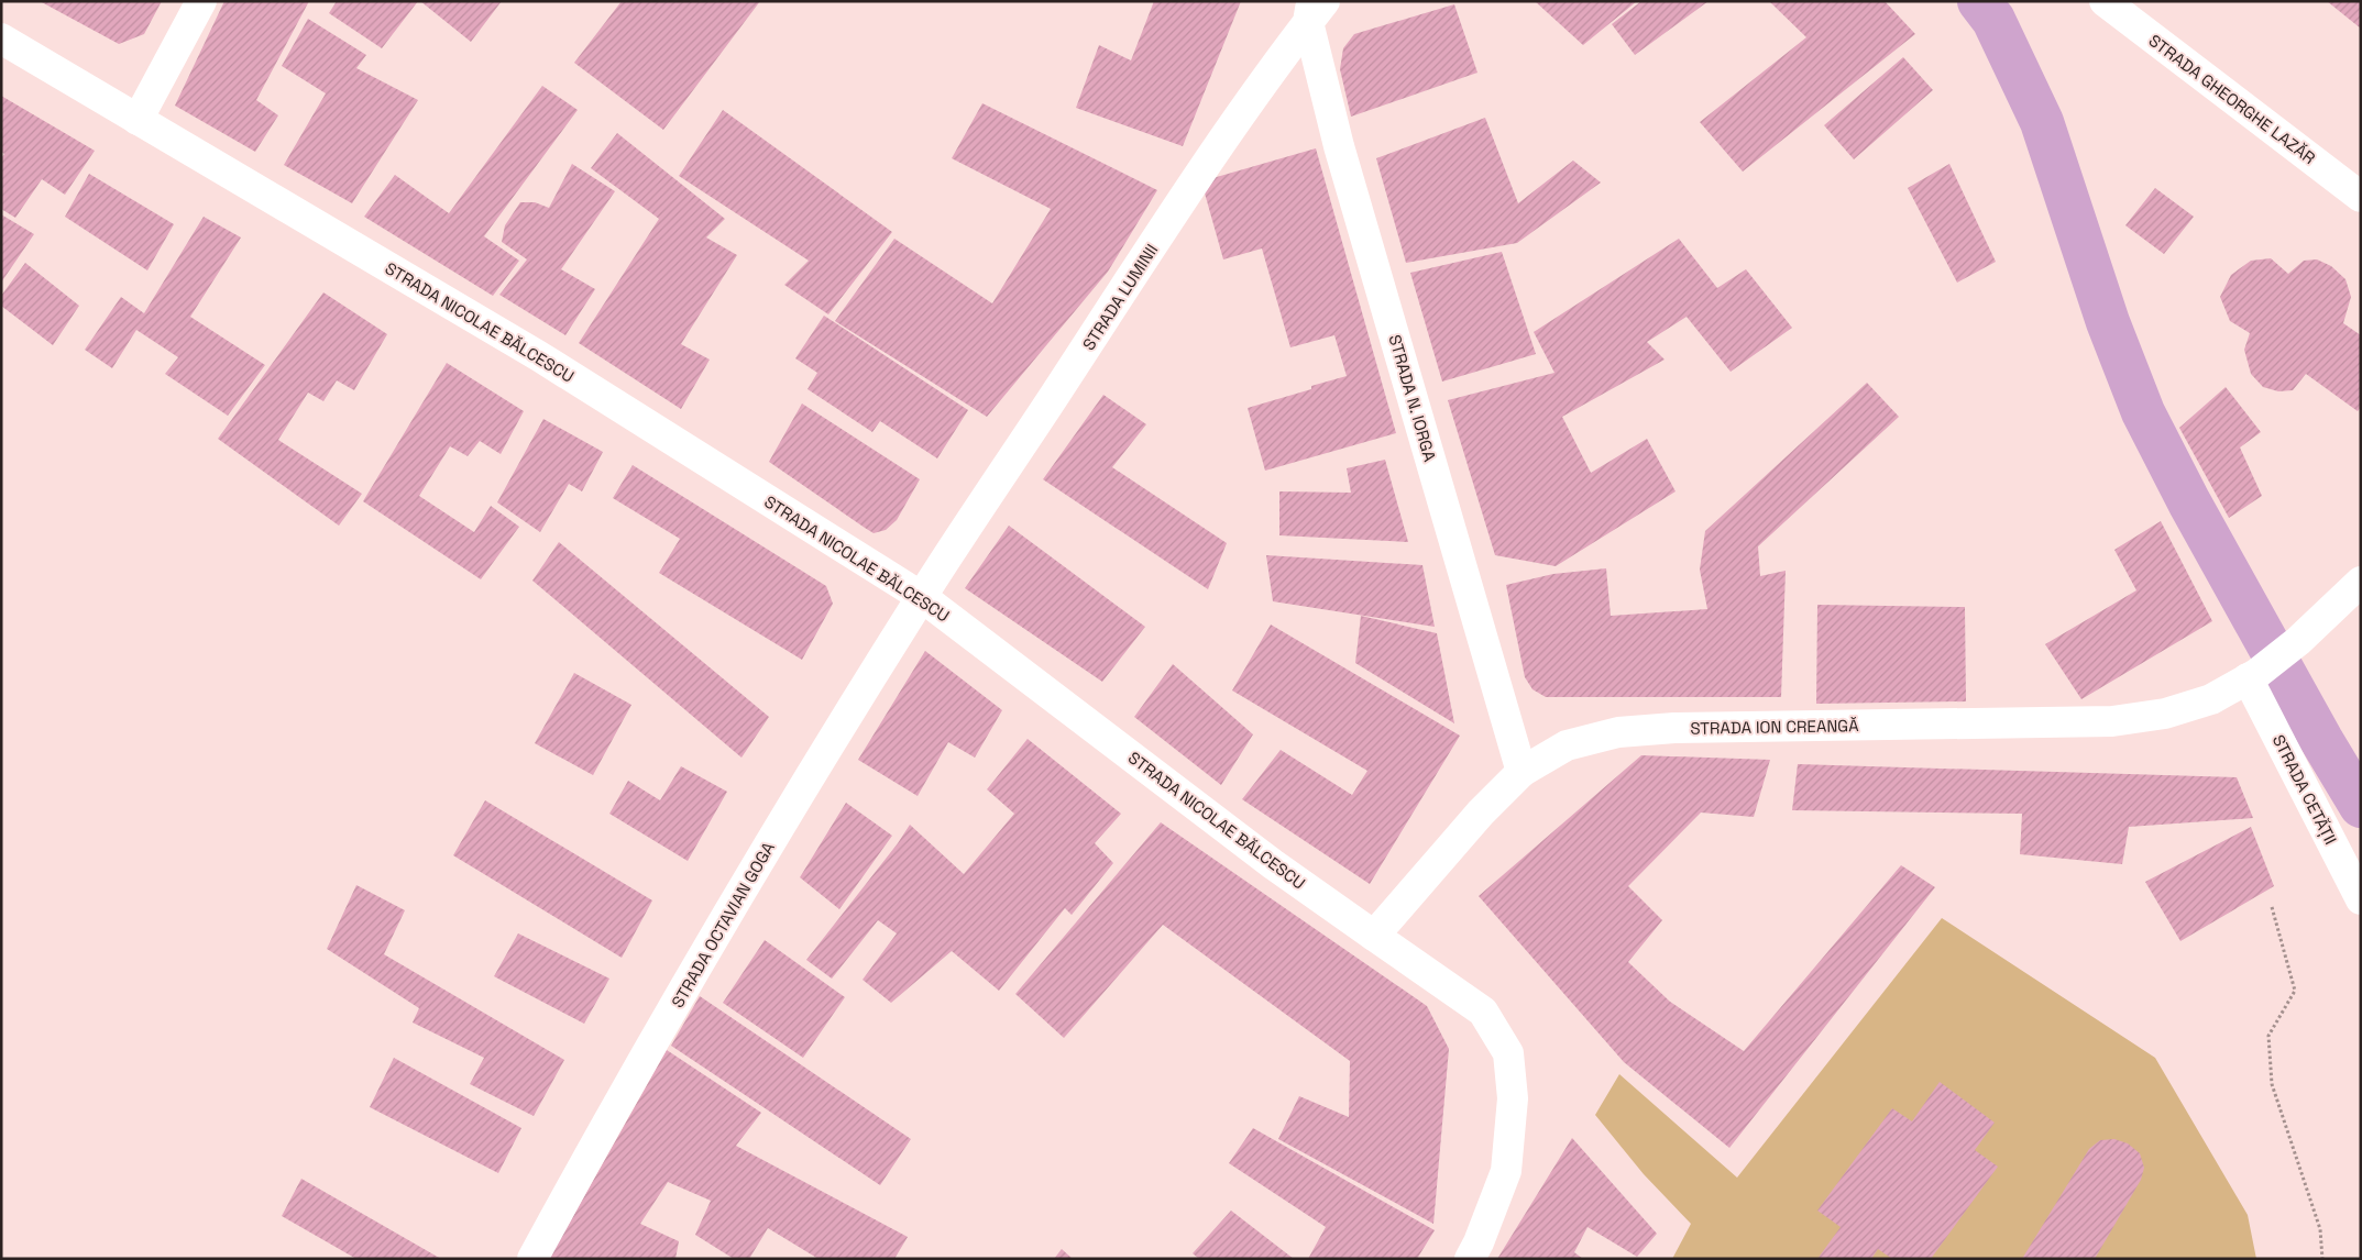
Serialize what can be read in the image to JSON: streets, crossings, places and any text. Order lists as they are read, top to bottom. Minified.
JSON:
{"streets":{"street":["STRADA GHEORGHE LAZĂR","STRADA LUMINII","STRADA NICOLAE BĂLCESCU","STRADA N. IORGA","STRADA ION CREANGĂ","STRADA CETĂȚII","STRADA OCTAVIAN GOGA"]},"crossings":[["STRADA LUMINII","STRADA NICOLAE BĂLCESCU"],["STRADA LUMINII","STRADA N. IORGA"],["STRADA LUMINII","STRADA OCTAVIAN GOGA"],["STRADA NICOLAE BĂLCESCU","STRADA ION CREANGĂ"],["STRADA NICOLAE BĂLCESCU","STRADA OCTAVIAN GOGA"],["STRADA N. IORGA","STRADA ION CREANGĂ"],["STRADA ION CREANGĂ","STRADA CETĂȚII"]]}
